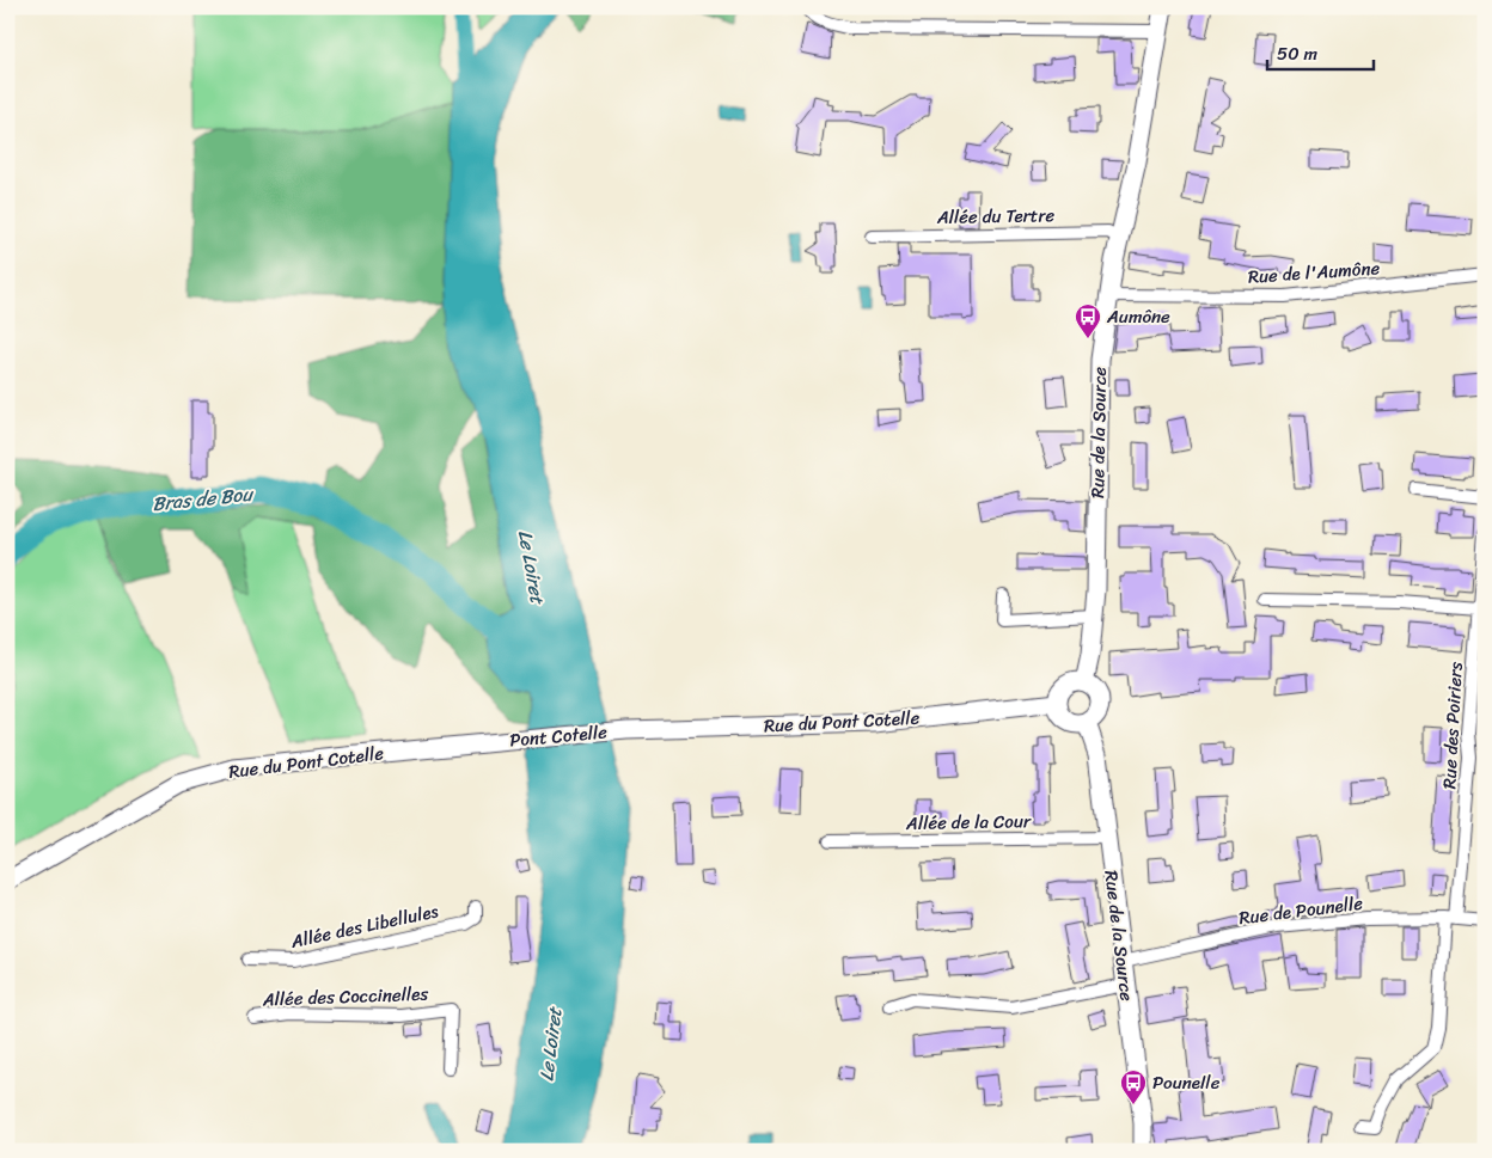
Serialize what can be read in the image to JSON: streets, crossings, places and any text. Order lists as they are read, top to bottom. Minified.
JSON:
{"streets":{"main road":["Rue de la Source","Rue du Pont Cotelle","Pont Cotelle"],"street":["Allée du Tertre","Rue de l'Aumône","Rue des Poiriers","Allée de la Cour","Rue de Pounelle","Allée des Libellules","Allée des Coccinelles"]},"crossings":[["Allée du Tertre","Rue de la Source"],["Rue de l'Aumône","Rue de la Source"],["Rue de la Source","Rue du Pont Cotelle"],["Rue de la Source","Allée de la Cour"],["Rue de la Source","Rue de Pounelle"],["Rue du Pont Cotelle","Pont Cotelle"],["Rue des Poiriers","Rue de Pounelle"]],"water":["Bras de Bou","Le Loiret"],"places":{"bus stop":["Aumône","Pounelle"]},"scale_bar":"50 m"}
